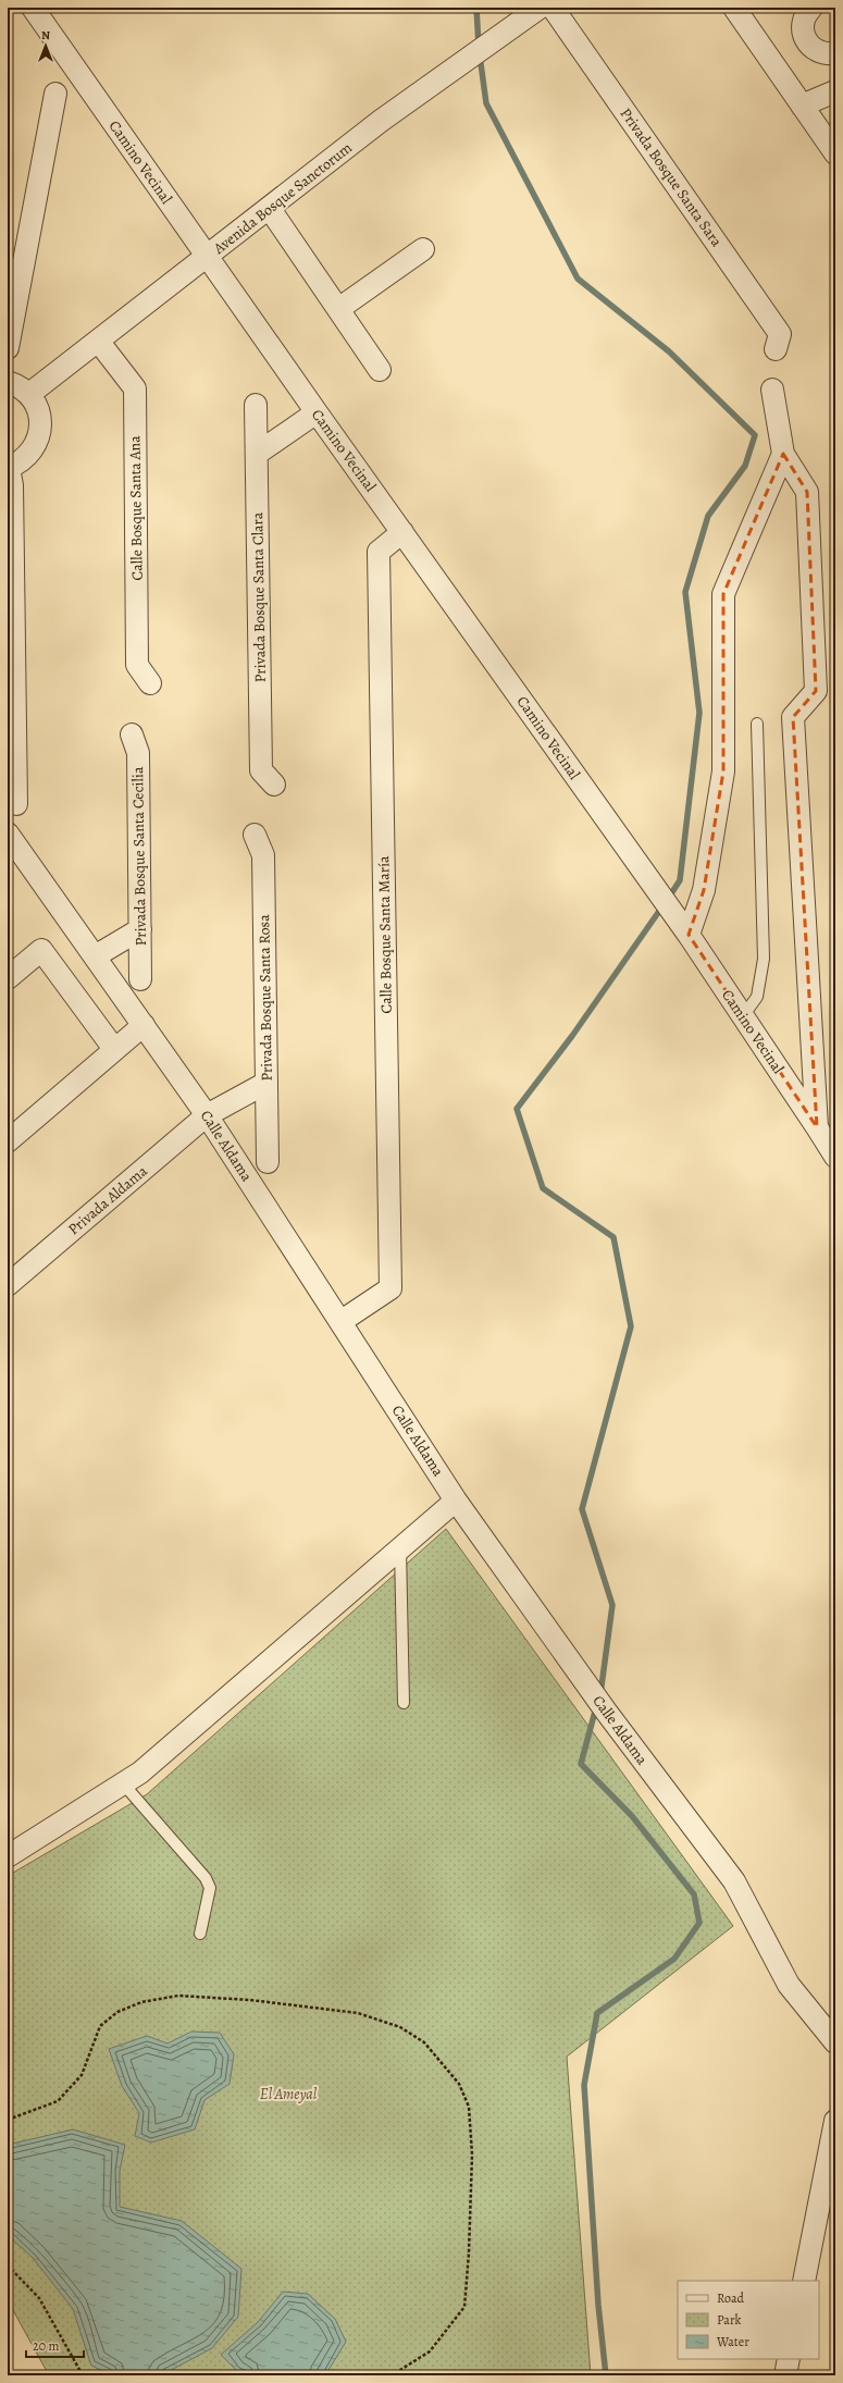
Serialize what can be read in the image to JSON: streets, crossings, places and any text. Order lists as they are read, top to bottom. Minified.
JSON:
{"streets":{"street":["Camino Vecinal","Privada Bosque Santa Sara","Avenida Bosque Sanctorum","Calle Bosque Santa Ana","Privada Bosque Santa Clara","Privada Bosque Santa Cecilia","Calle Bosque Santa María","Privada Bosque Santa Rosa","Calle Aldama","Privada Aldama"]},"crossings":[["Camino Vecinal","Avenida Bosque Sanctorum"],["Camino Vecinal","Calle Bosque Santa María"],["Avenida Bosque Sanctorum","Calle Bosque Santa Ana"],["Calle Bosque Santa María","Calle Aldama"],["Privada Bosque Santa Rosa","Privada Aldama"],["Calle Aldama","Privada Aldama"]],"parks":["El Ameyal"],"legend":["Road","Park","Water"],"scale_bar":"20 m","north":"top"}
